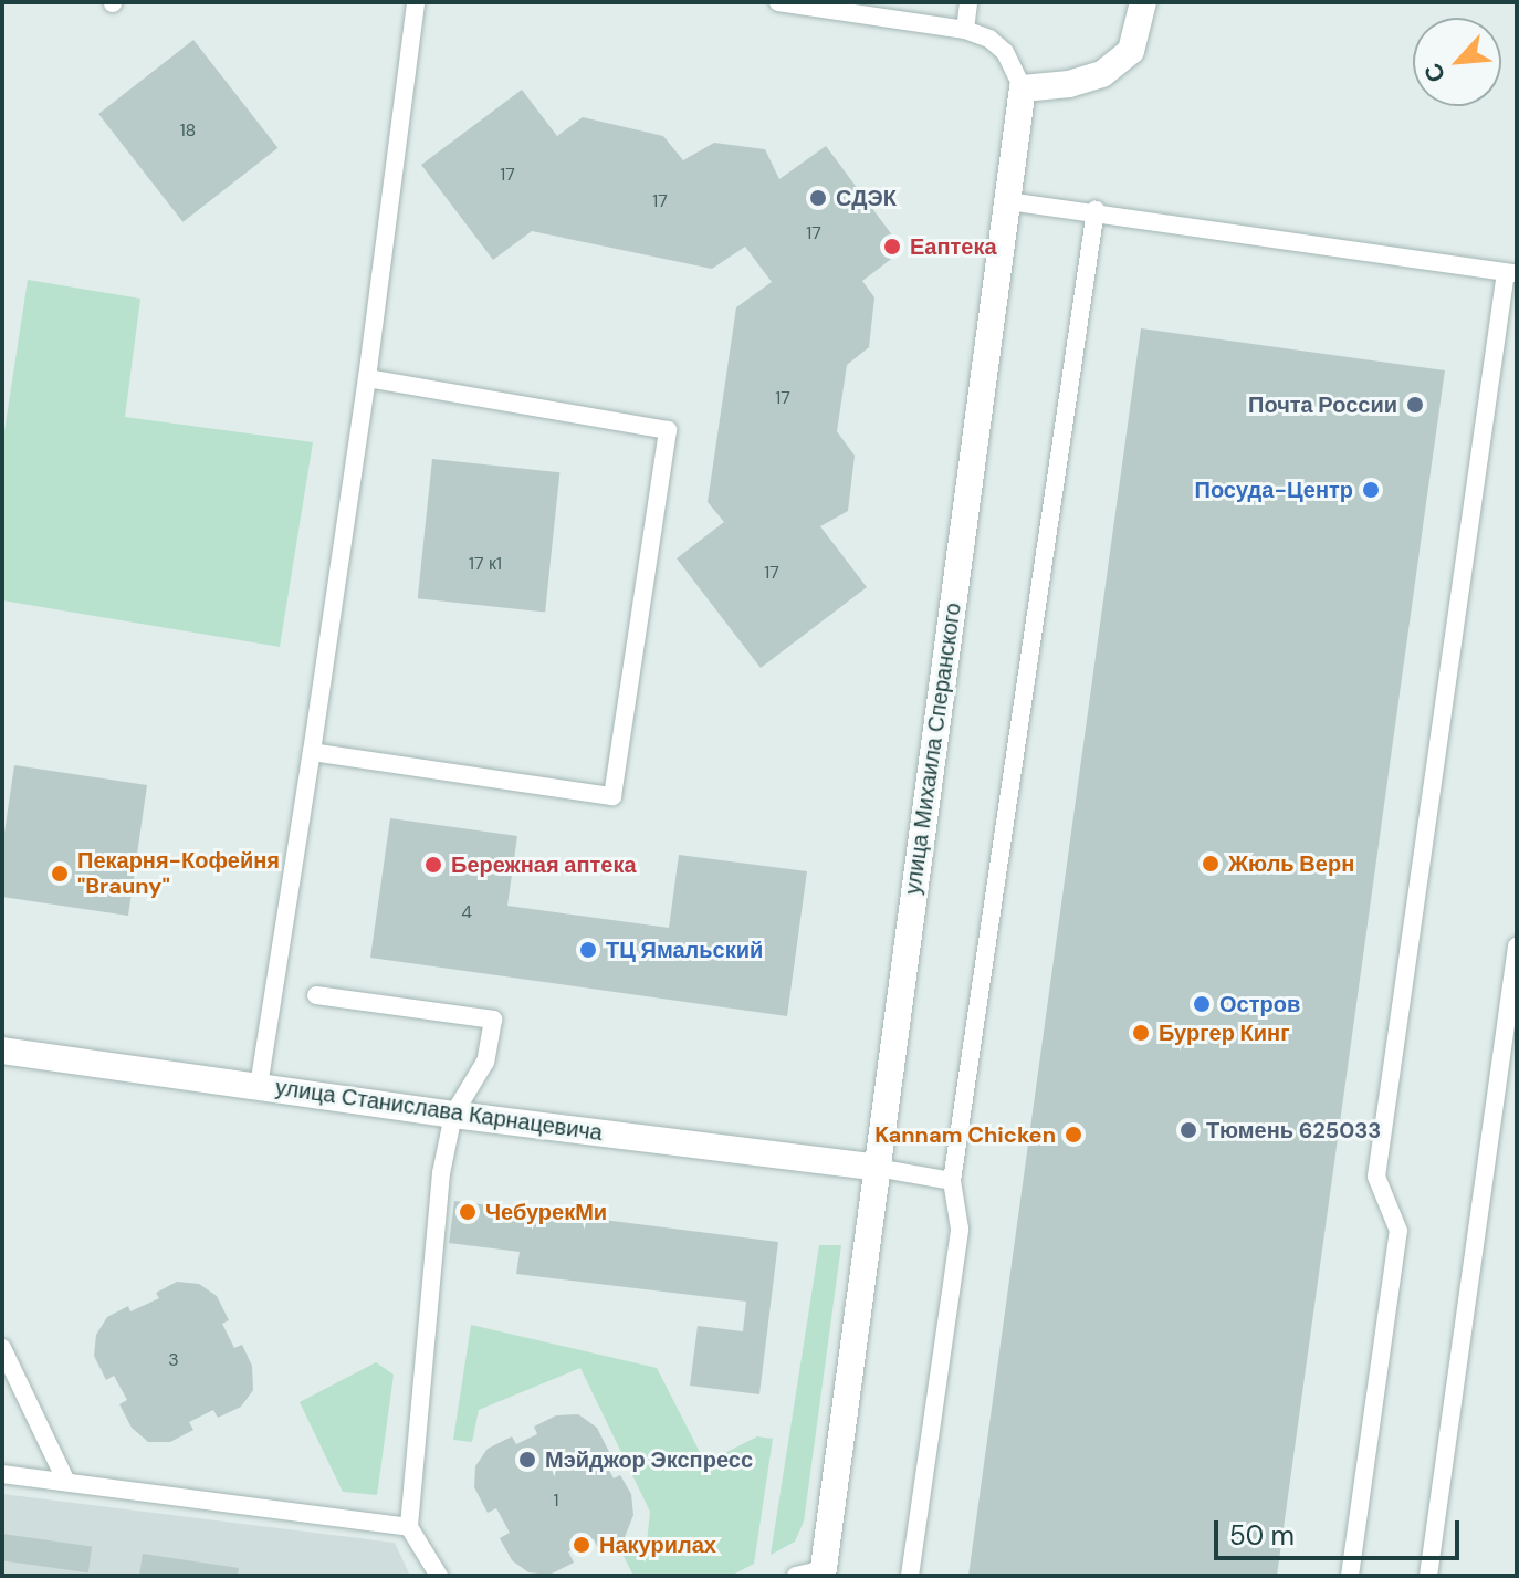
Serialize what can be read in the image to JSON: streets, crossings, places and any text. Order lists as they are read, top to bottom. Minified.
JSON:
{"streets":{"street":["улица Михаила Сперанского","улица Станислава Карнацевича"]},"crossings":[["улица Михаила Сперанского","улица Станислава Карнацевича"]],"places":["СДЭК","Еаптека","Почта России","Посуда-Центр","Жюль Верн","Бережная аптека","Пекарня-Кофейня \"Brauny\"","ТЦ Ямальский","Остров","Бургер Кинг","Тюмень 625033","Kannam Chicken","ЧебурекМи","Мэйджор Экспресс","Накурилах"],"house_numbers":["18","17","17","17","17","17 к1","17","4","3","1"],"scale_bar":"50 m","north":"bottom left"}
